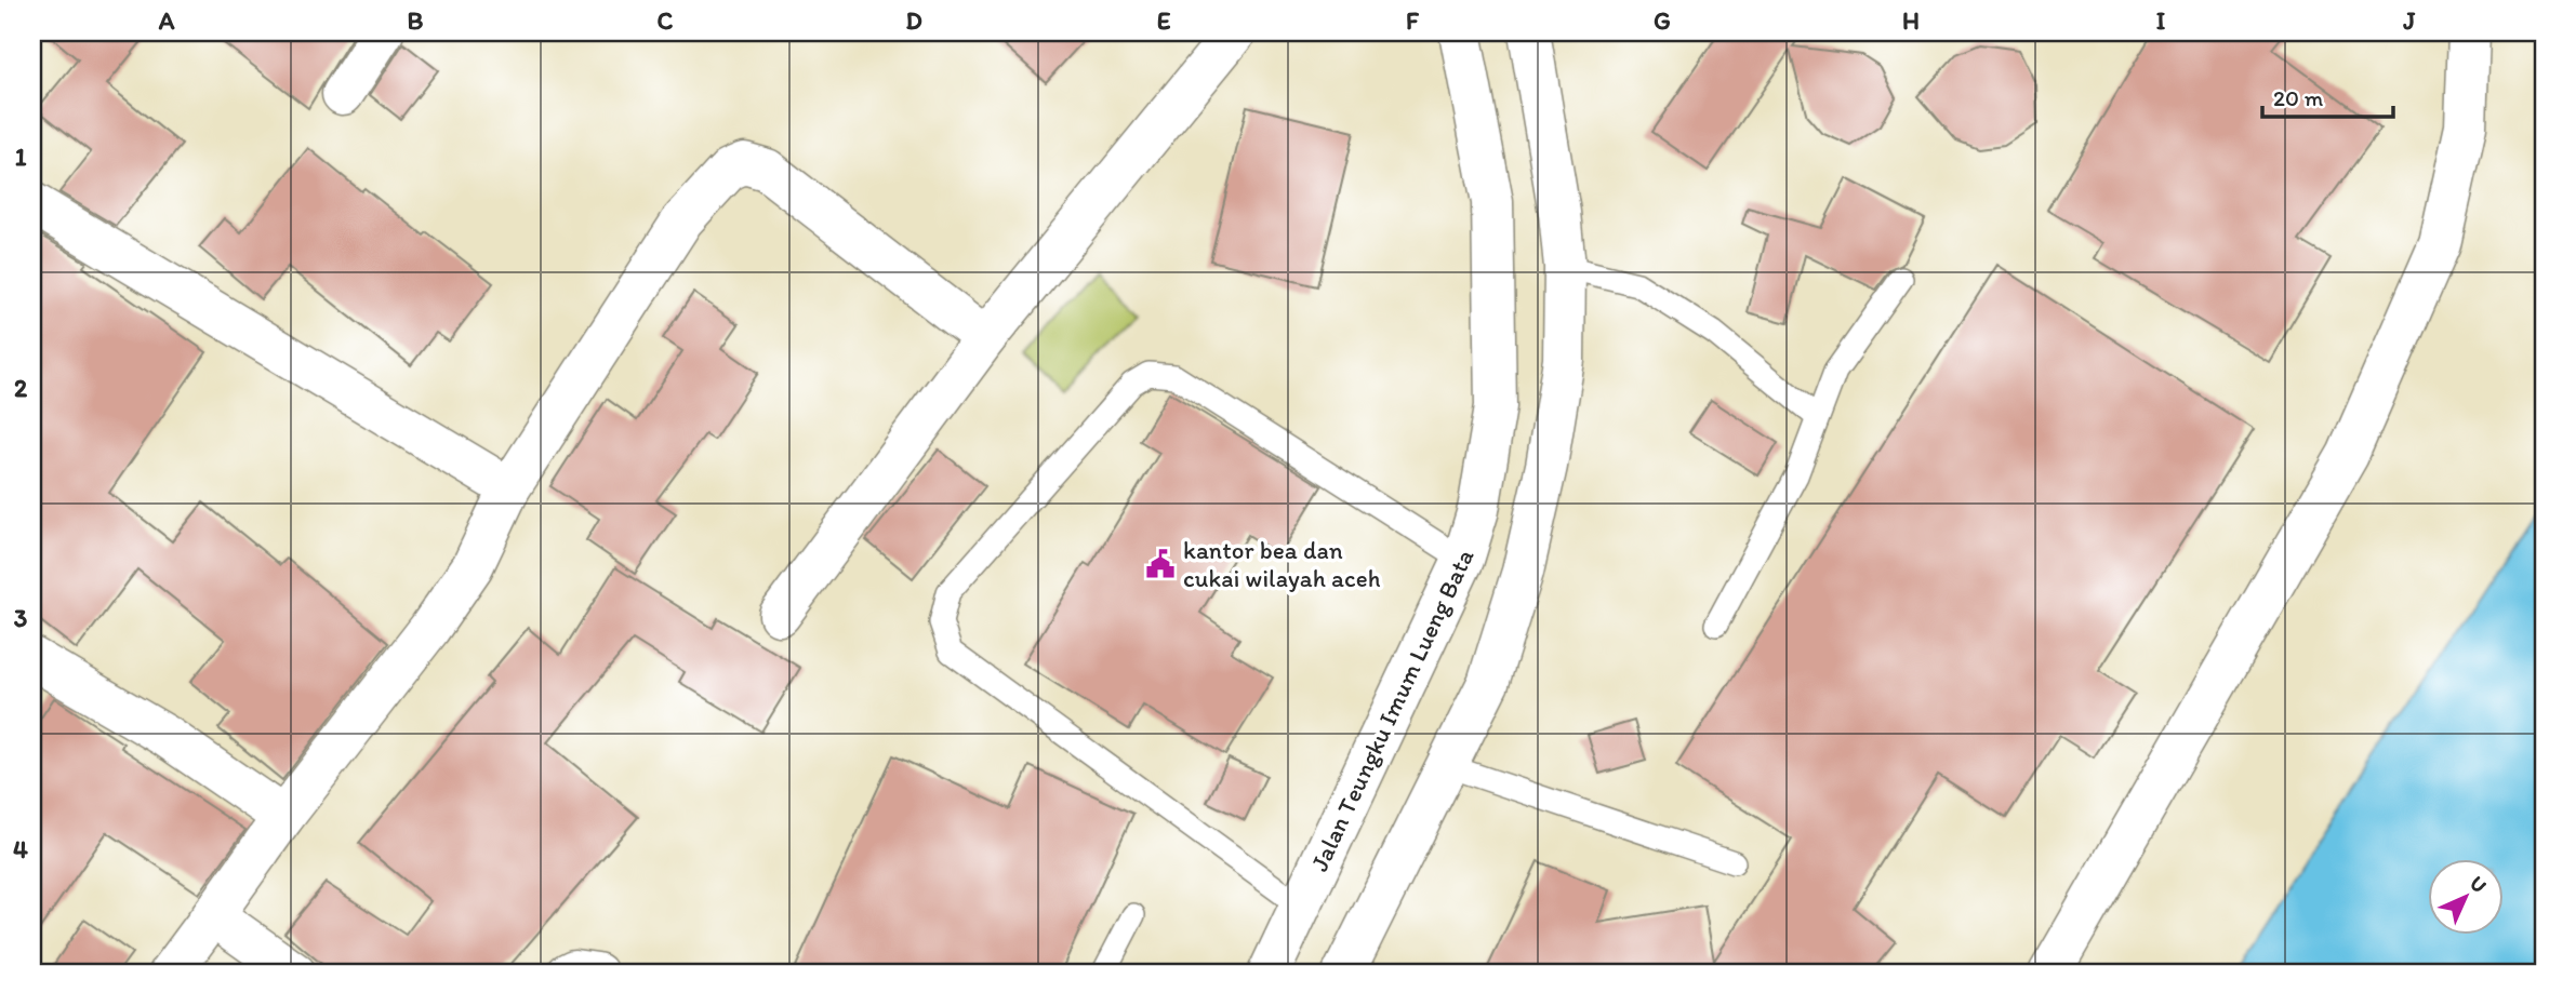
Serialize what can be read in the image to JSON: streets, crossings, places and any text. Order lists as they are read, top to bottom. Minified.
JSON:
{"streets":{"main road":["Jalan Teungku Imum Lueng Bata"]},"places":{"public building":["kantor bea dan cukai wilayah aceh"]},"scale_bar":"20 m","north":"top right","grid":{"columns":["A","B","C","D","E","F","G","H","I","J"],"rows":["1","2","3","4"]}}
